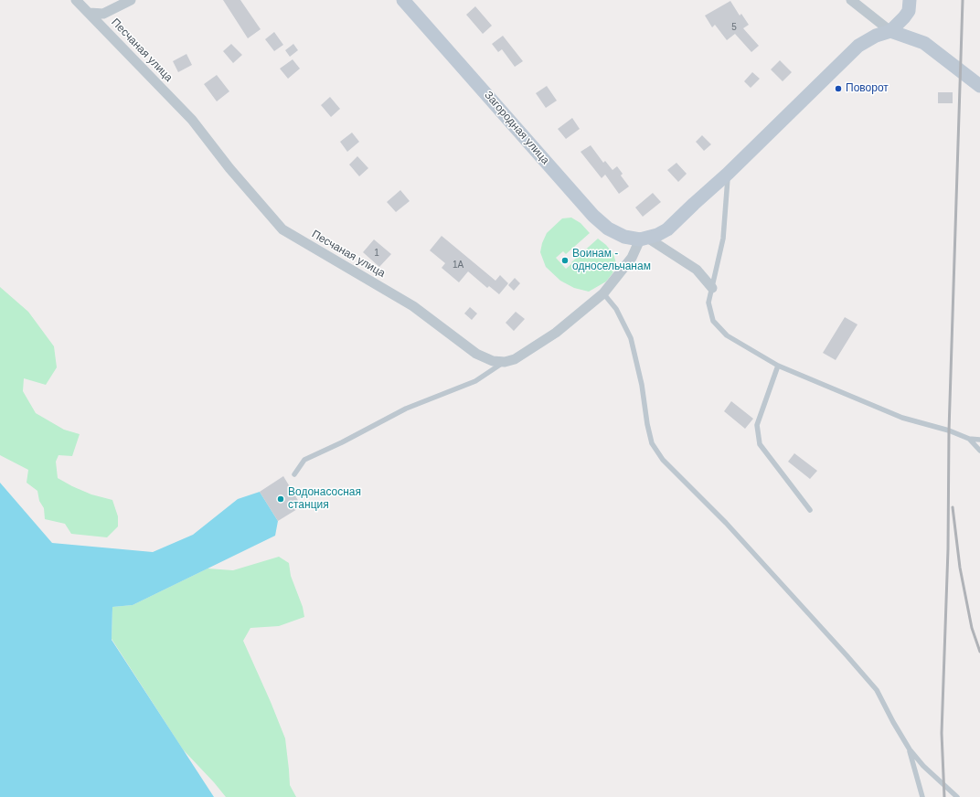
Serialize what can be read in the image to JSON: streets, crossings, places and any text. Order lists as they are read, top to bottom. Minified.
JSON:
{"streets":{"street":["Песчаная улица","Загородная улица"]},"places":["Поворот","Воинам - односельчанам","Водонасосная станция"],"house_numbers":["5","1","1А"]}
